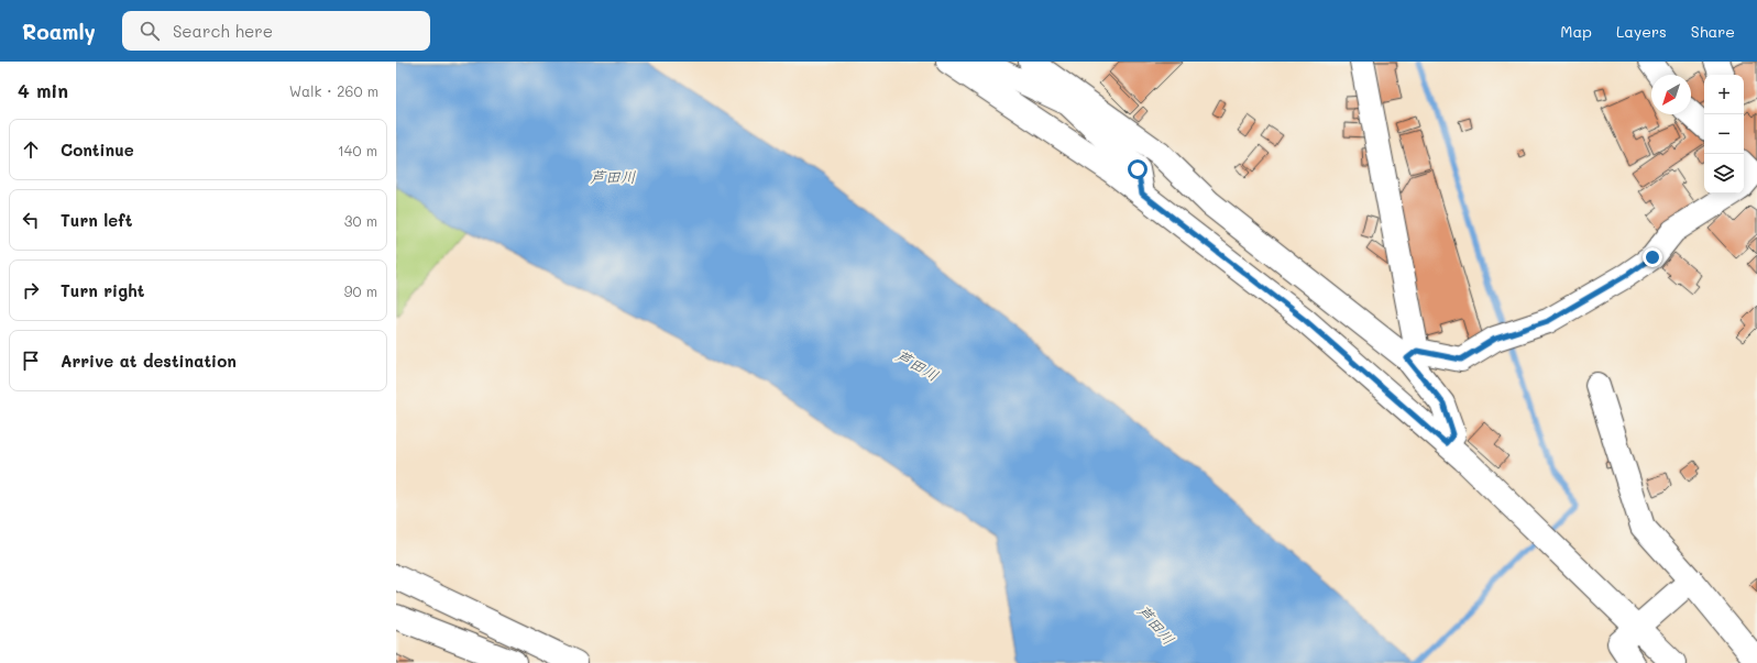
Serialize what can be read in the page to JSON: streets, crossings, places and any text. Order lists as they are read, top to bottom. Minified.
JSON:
{"water":["芦田川"],"north":"bottom left","page":{"header":"Roamly","search":"Search here","nav":["Map","Layers","Share"],"heading":["4 min","Walk · 260 m"],"map_buttons":["+","−"],"list":[["Continue","140 m"],["Turn left","30 m"],["Turn right","90 m"],"Arrive at destination"]}}
